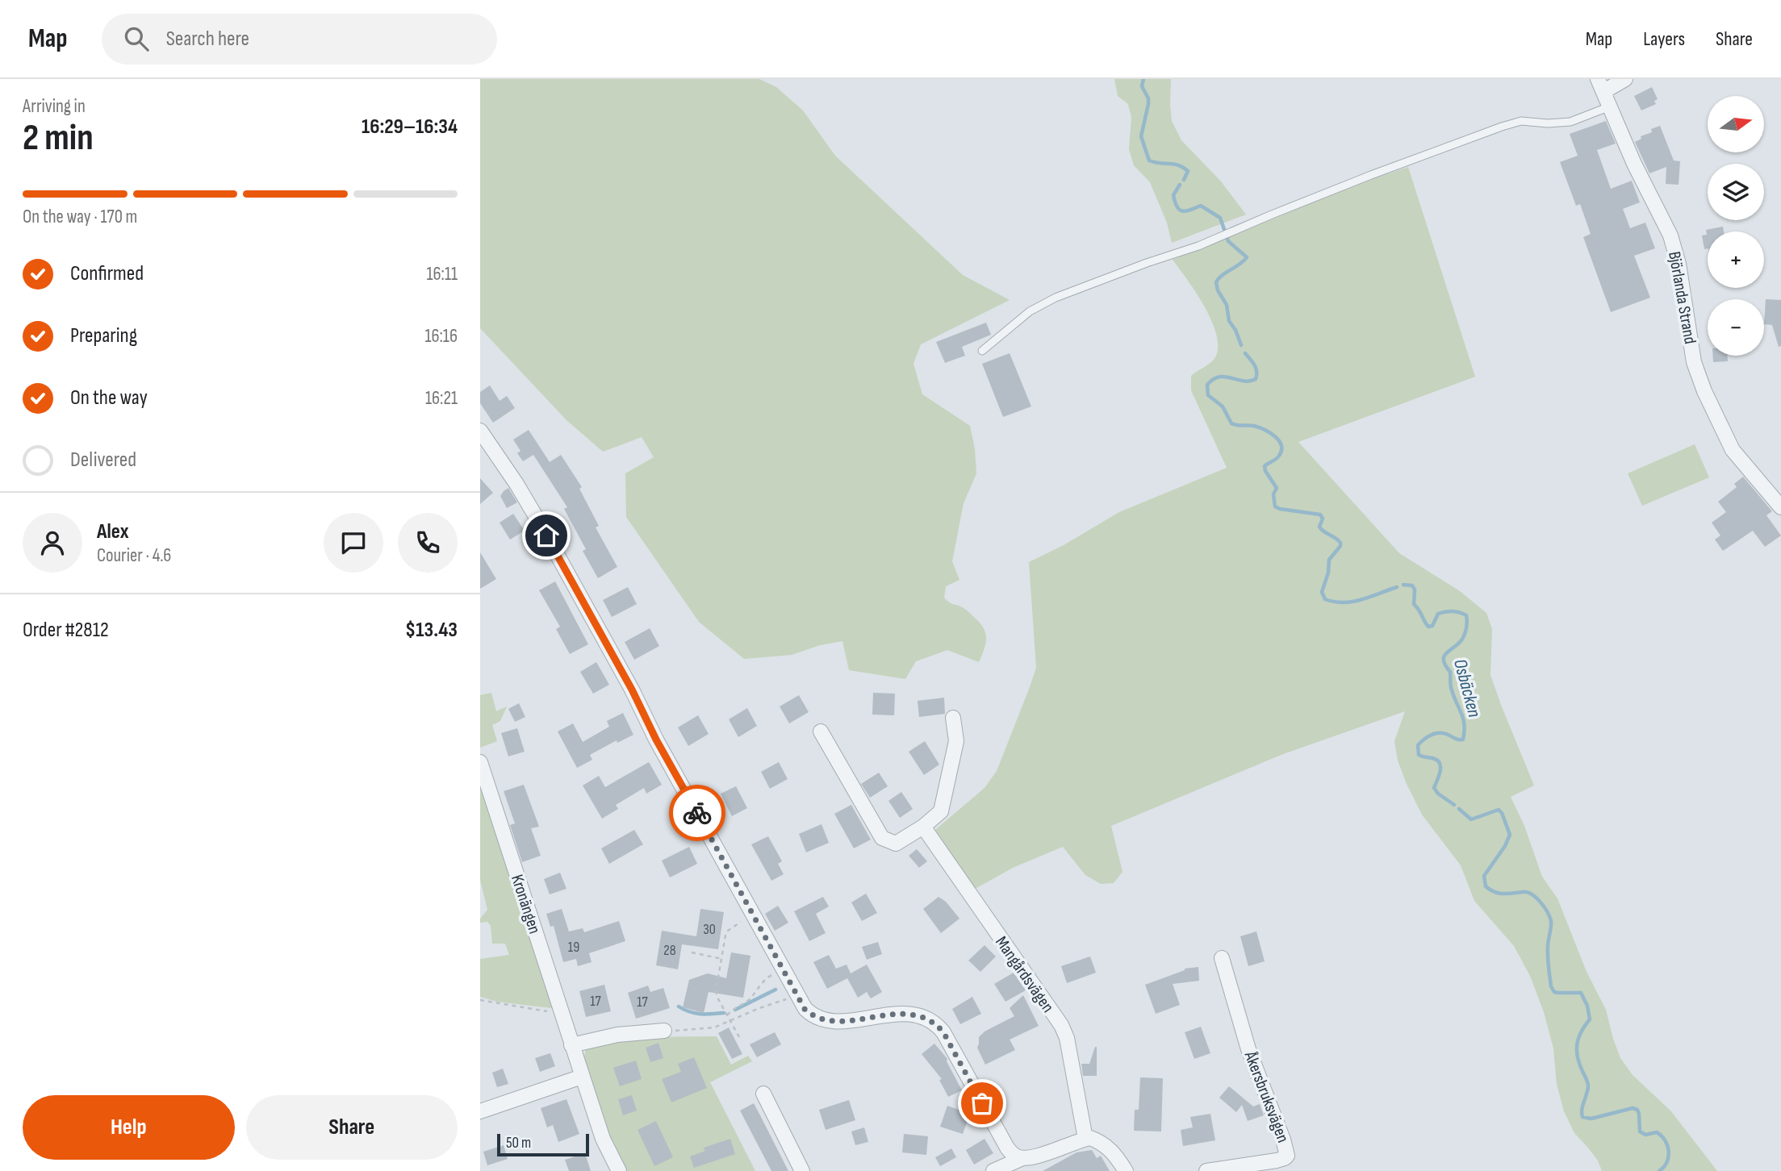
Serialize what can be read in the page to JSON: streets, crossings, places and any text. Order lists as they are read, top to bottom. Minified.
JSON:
{"streets":{"street":["Björlanda Strand","Kronängen","Mangårdsvägen","Åkersbruksvägen"]},"water":["Osbäcken"],"house_numbers":["30","19","28","17","17"],"scale_bar":"50 m","north":"right","page":{"header":"Map","search":"Search here","nav":["Map","Layers","Share"],"heading":["2 min","Arriving in","16:29–16:34"],"panel":["Alex","Courier · 4.6","Order #2812","$13.43"],"map_buttons":["+","−"],"bar":"On the way · 170 m","list":[["Confirmed","16:11"],["Preparing","16:16"],["On the way","16:21"],"Delivered"],"buttons":["Help","Share"],"scale":"50 m"}}
